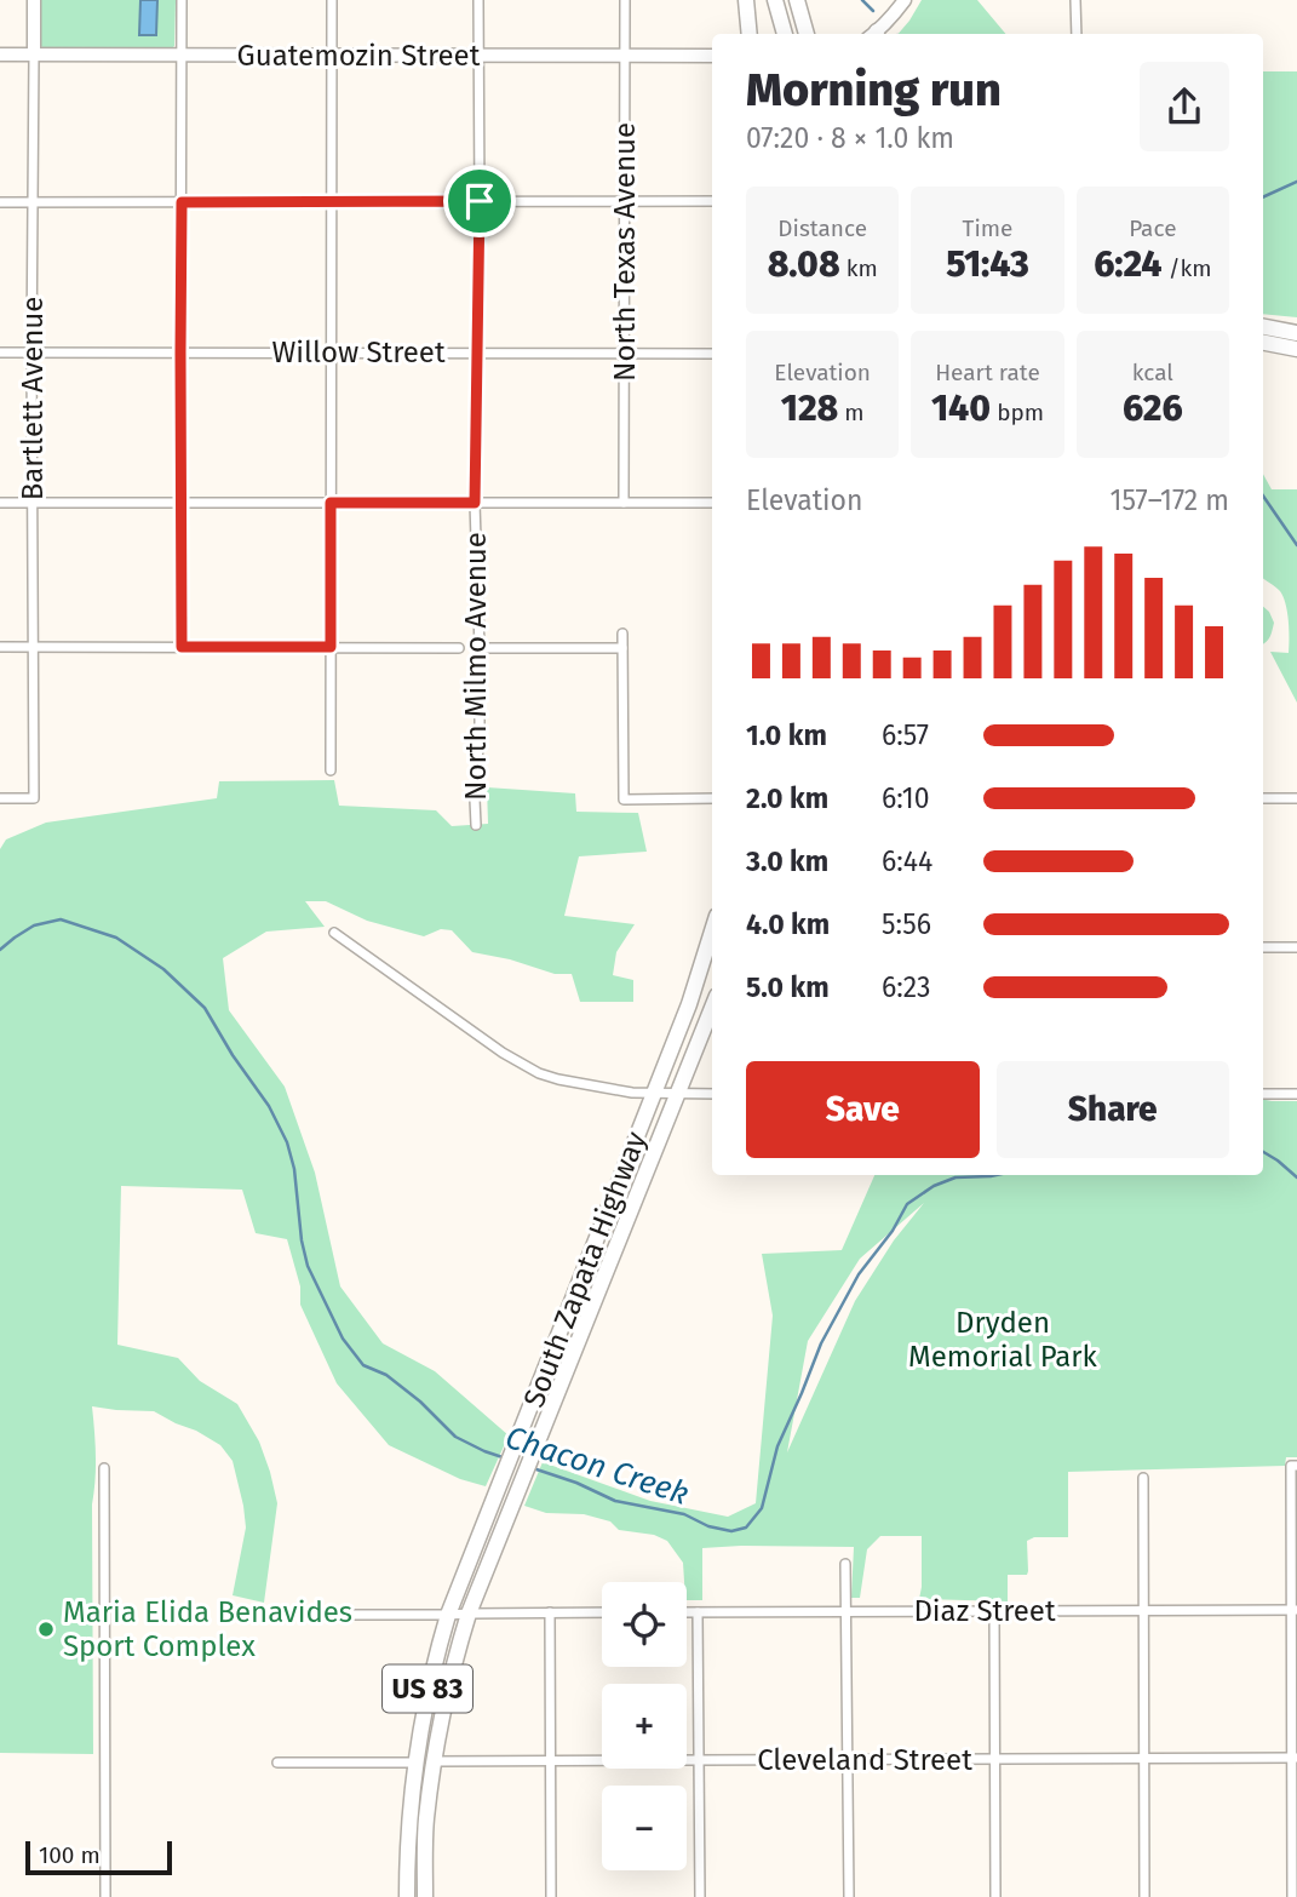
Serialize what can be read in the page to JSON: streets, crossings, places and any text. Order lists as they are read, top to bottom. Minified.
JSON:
{"streets":{"main road":["Guatemozin Street","Bartlett Avenue","South Zapata Highway","US 83"],"street":["North Texas Avenue","Willow Street","North Milmo Avenue","Diaz Street","Cleveland Street"]},"crossings":[["Guatemozin Street","North Texas Avenue"],["Guatemozin Street","Bartlett Avenue"],["Guatemozin Street","North Milmo Avenue"],["North Texas Avenue","Willow Street"],["Willow Street","Bartlett Avenue"],["Willow Street","North Milmo Avenue"],["South Zapata Highway","Cleveland Street"]],"water":["Chacon Creek"],"parks":["Dryden Memorial Park"],"places":["Maria Elida Benavides Sport Complex"],"scale_bar":"100 m","page":{"heading":["Morning run","07:20 · 8 × 1.0 km"],"stats":[["Distance","8.08 km"],["Time","51:43"],["Pace","6:24 /km"],["Elevation","128 m"],["Heart rate","140 bpm"],["kcal","626"]],"chart":["Elevation","157–172 m"],"list":[{"name":"1.0 km","note":"6:57"},{"name":"2.0 km","note":"6:10"},{"name":"3.0 km","note":"6:44"},{"name":"4.0 km","note":"5:56"},{"name":"5.0 km","note":"6:23"}],"buttons":["Save","Share"],"map_buttons":["+","−"],"scale":"100 m"}}
